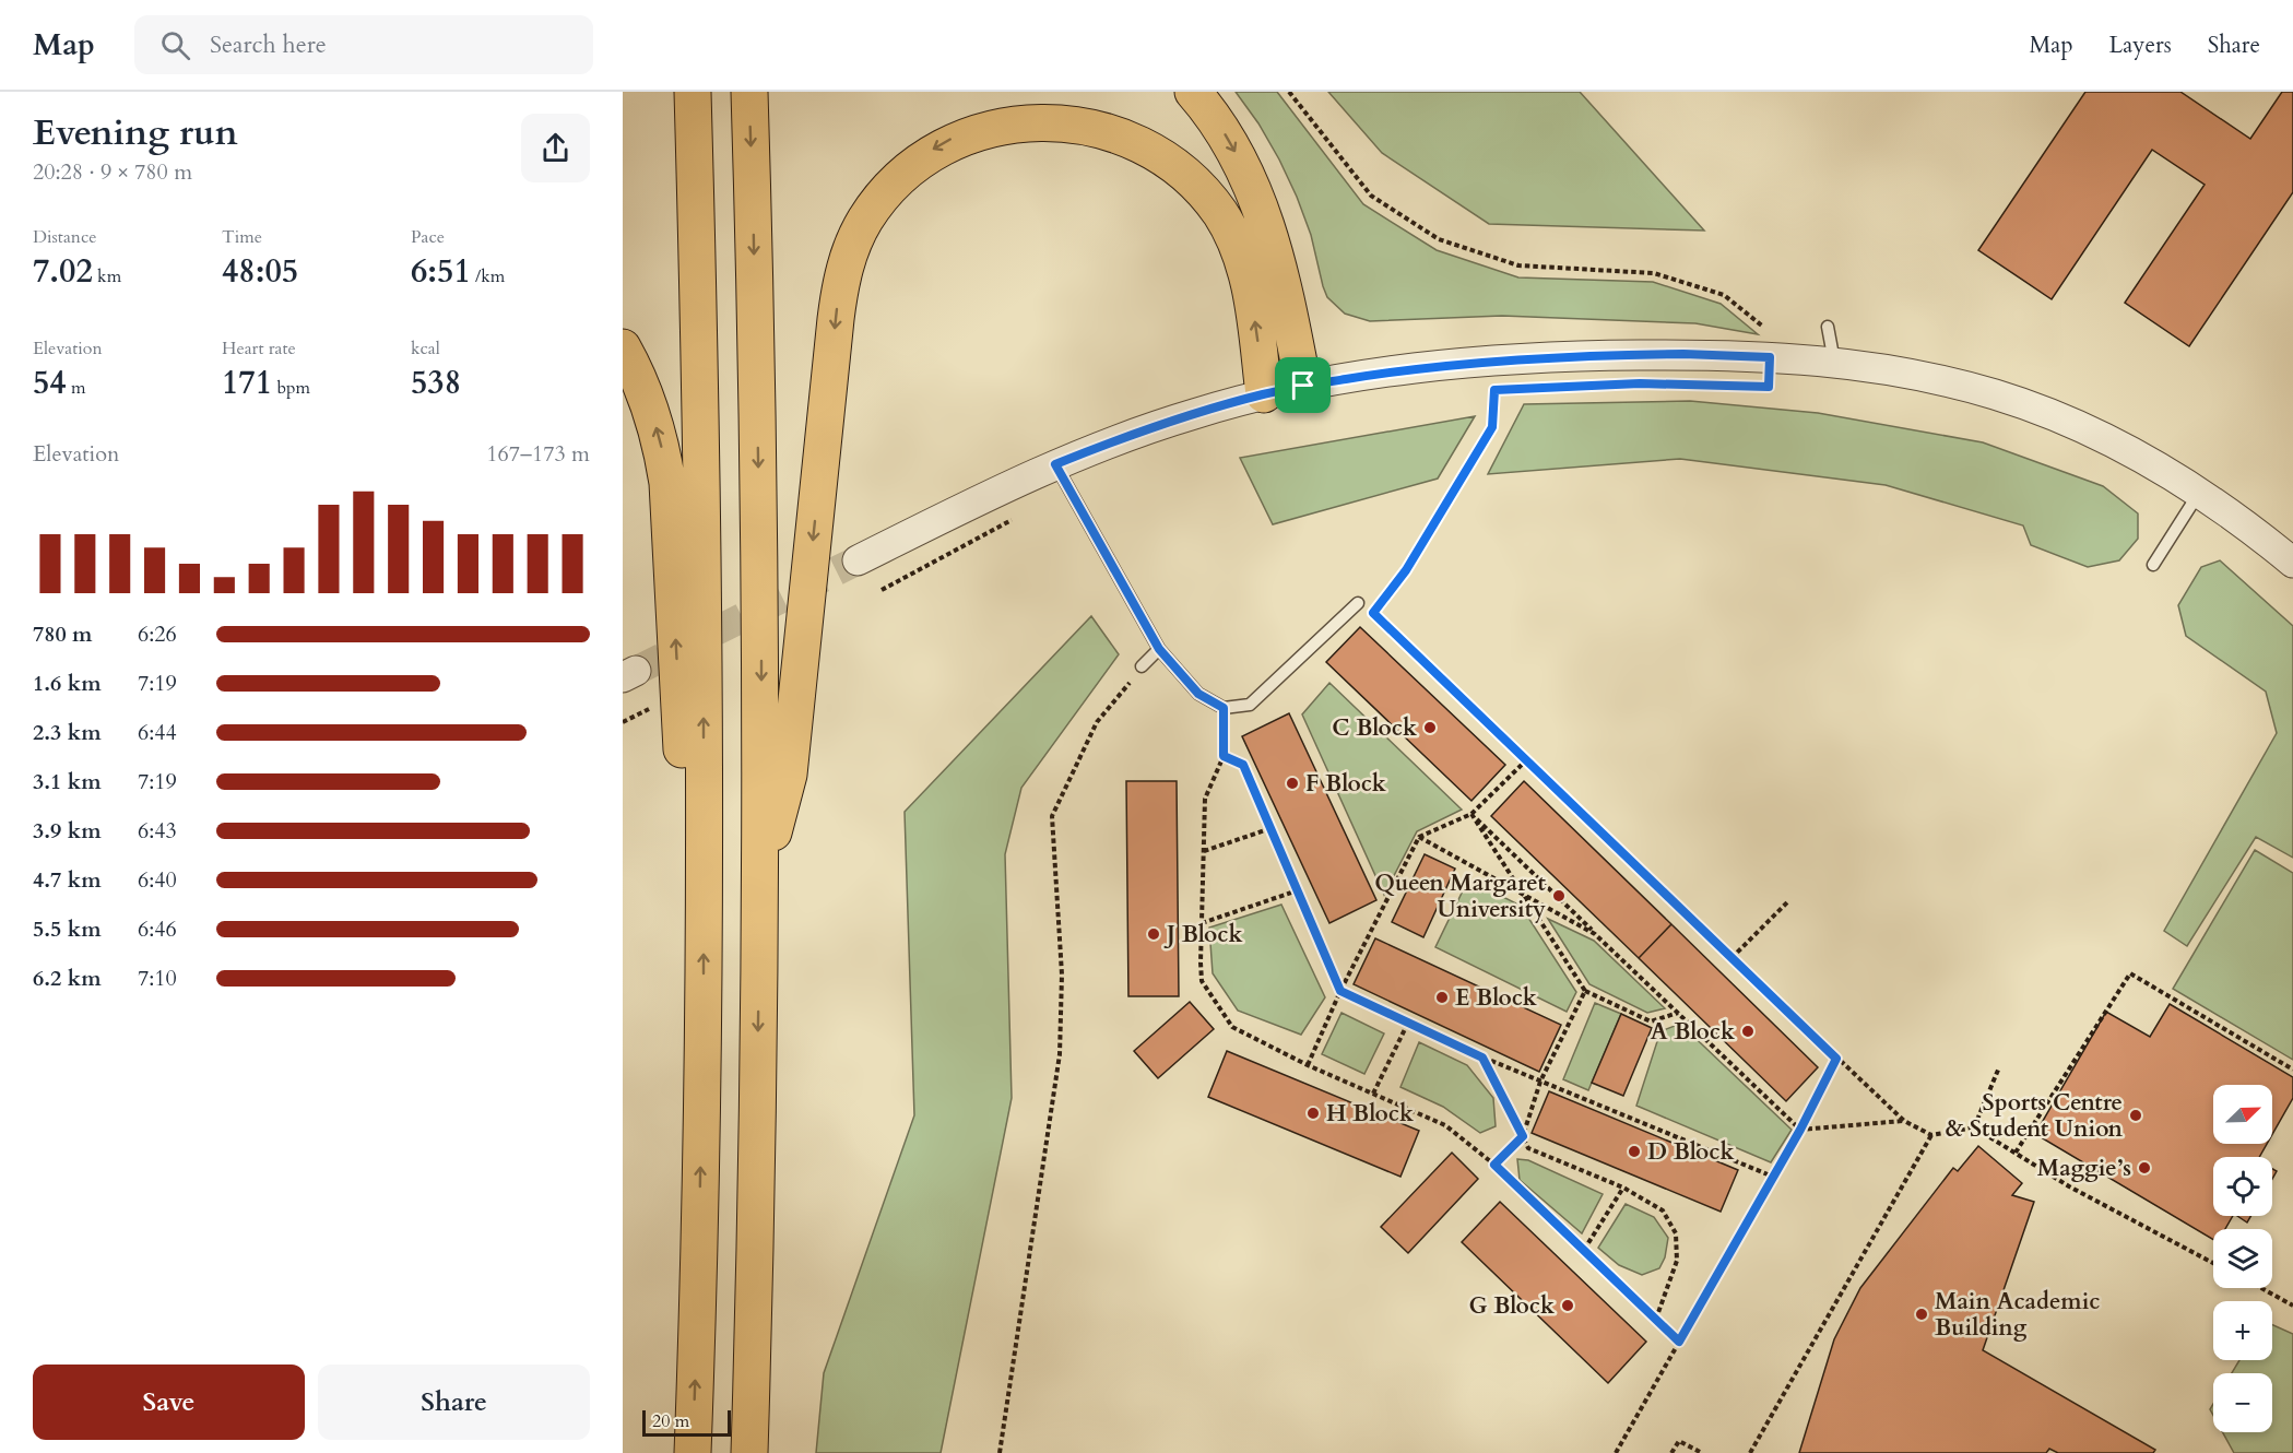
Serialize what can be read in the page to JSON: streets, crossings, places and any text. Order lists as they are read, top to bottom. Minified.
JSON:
{"places":["C Block","F Block","Queen Margaret University","J Block","E Block","A Block","H Block","Sports Centre & Student Union","D Block","Maggie’s","G Block","Main Academic Building"],"scale_bar":"20 m","north":"top right","page":{"header":"Map","search":"Search here","nav":["Map","Layers","Share"],"heading":["Evening run","20:28 · 9 × 780 m"],"stats":[["Distance","7.02 km"],["Time","48:05"],["Pace","6:51 /km"],["Elevation","54 m"],["Heart rate","171 bpm"],["kcal","538"]],"chart":["Elevation","167–173 m"],"list":[{"name":"780 m","note":"6:26"},{"name":"1.6 km","note":"7:19"},{"name":"2.3 km","note":"6:44"},{"name":"3.1 km","note":"7:19"},{"name":"3.9 km","note":"6:43"},{"name":"4.7 km","note":"6:40"},{"name":"5.5 km","note":"6:46"},{"name":"6.2 km","note":"7:10"}],"map_buttons":["+","−"],"buttons":["Save","Share"],"scale":"20 m"}}
